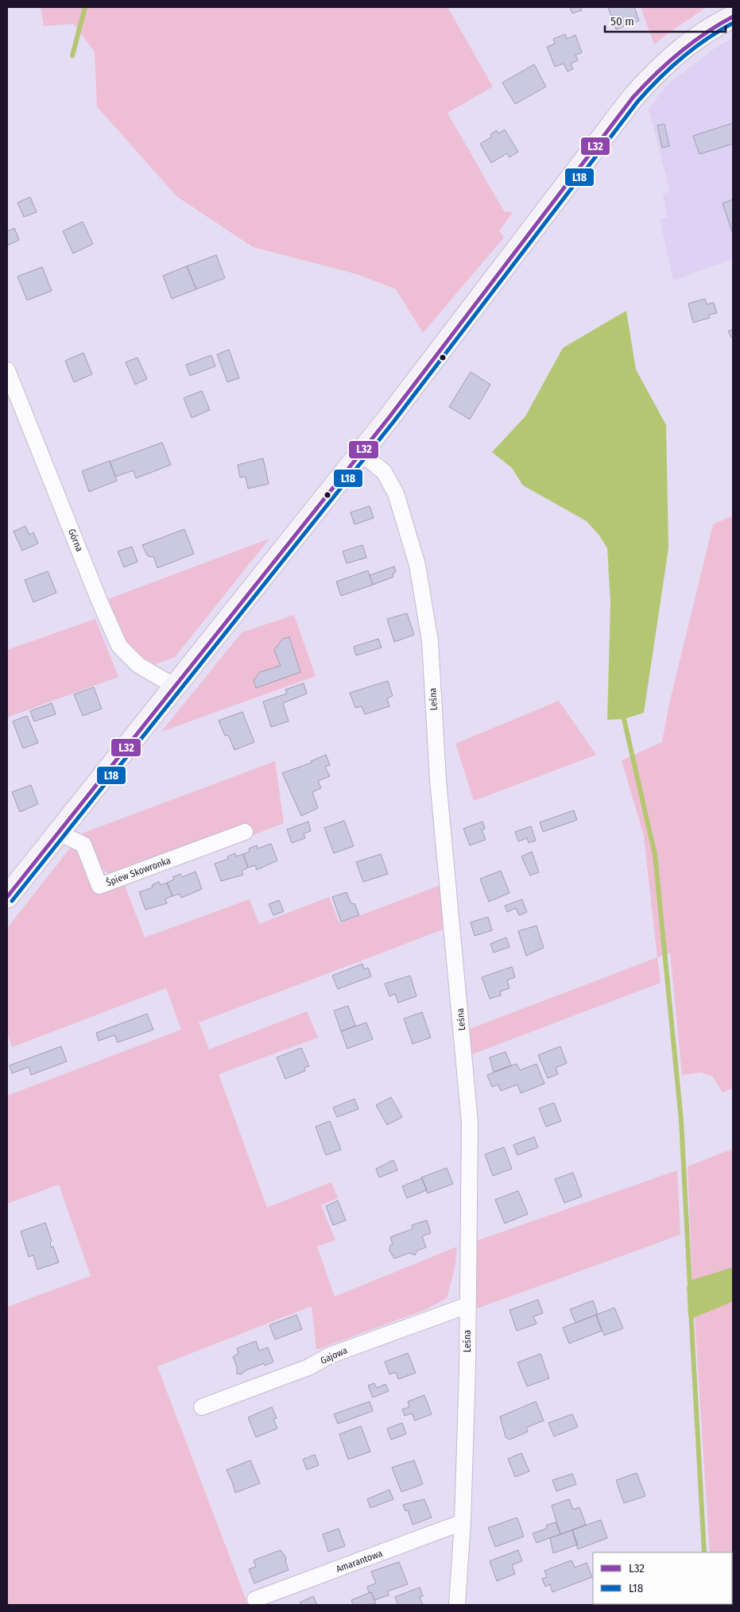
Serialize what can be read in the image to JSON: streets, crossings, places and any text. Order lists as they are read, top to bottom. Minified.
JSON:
{"streets":{"street":["Górna","Leśna","Śpiew Skowronka","Gajowa","Amarantowa"]},"crossings":[["Leśna","Gajowa"],["Leśna","Amarantowa"]],"lines":["transit line L32","transit line L18"],"legend":["L32","L18"],"scale_bar":"50 m"}
